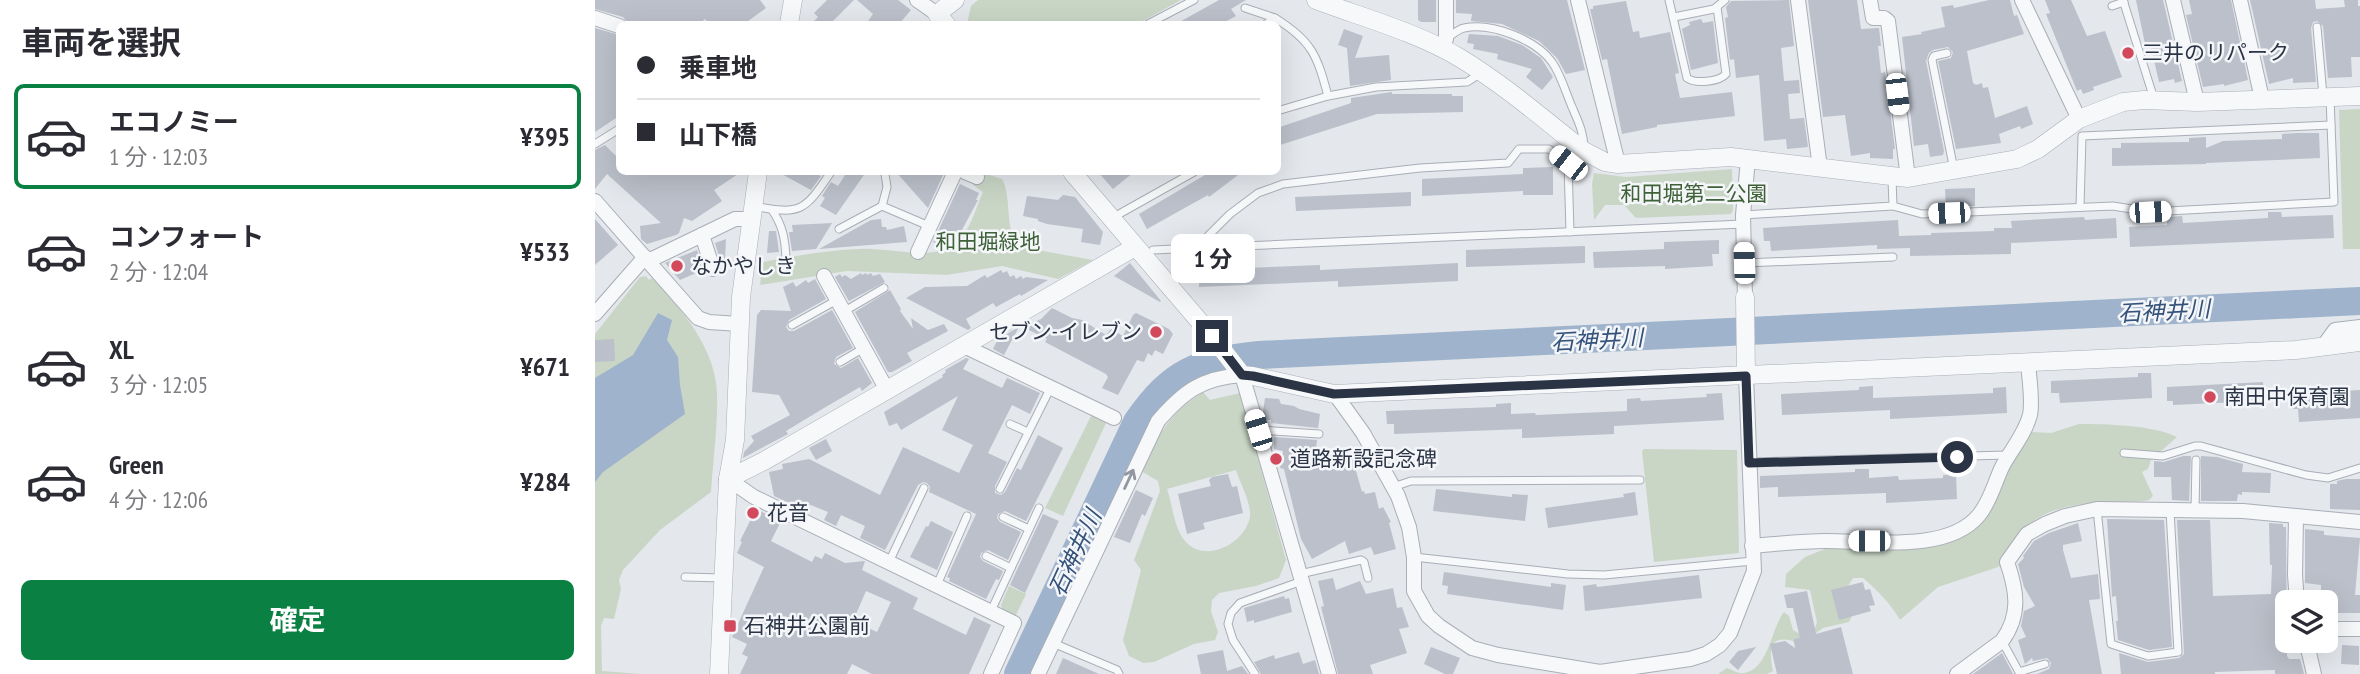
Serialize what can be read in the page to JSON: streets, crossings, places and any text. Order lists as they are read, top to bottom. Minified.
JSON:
{"water":["石神井川"],"parks":["和田堀第二公園","和田堀緑地"],"places":{"other":["三井のリパーク","なかやしき","セブン-イレブン","南田中保育園","道路新設記念碑","花音"],"transit":["石神井公園前"]},"page":{"heading":"車両を選択","banner":["乗車地","山下橋"],"list":[{"name":"エコノミー","note":"1 分 · 12:03","value":"¥395"},{"name":"コンフォート","note":"2 分 · 12:04","value":"¥533"},{"name":"XL","note":"3 分 · 12:05","value":"¥671"},{"name":"Green","note":"4 分 · 12:06","value":"¥284"}],"bubble":"1 分","buttons":"確定"}}
